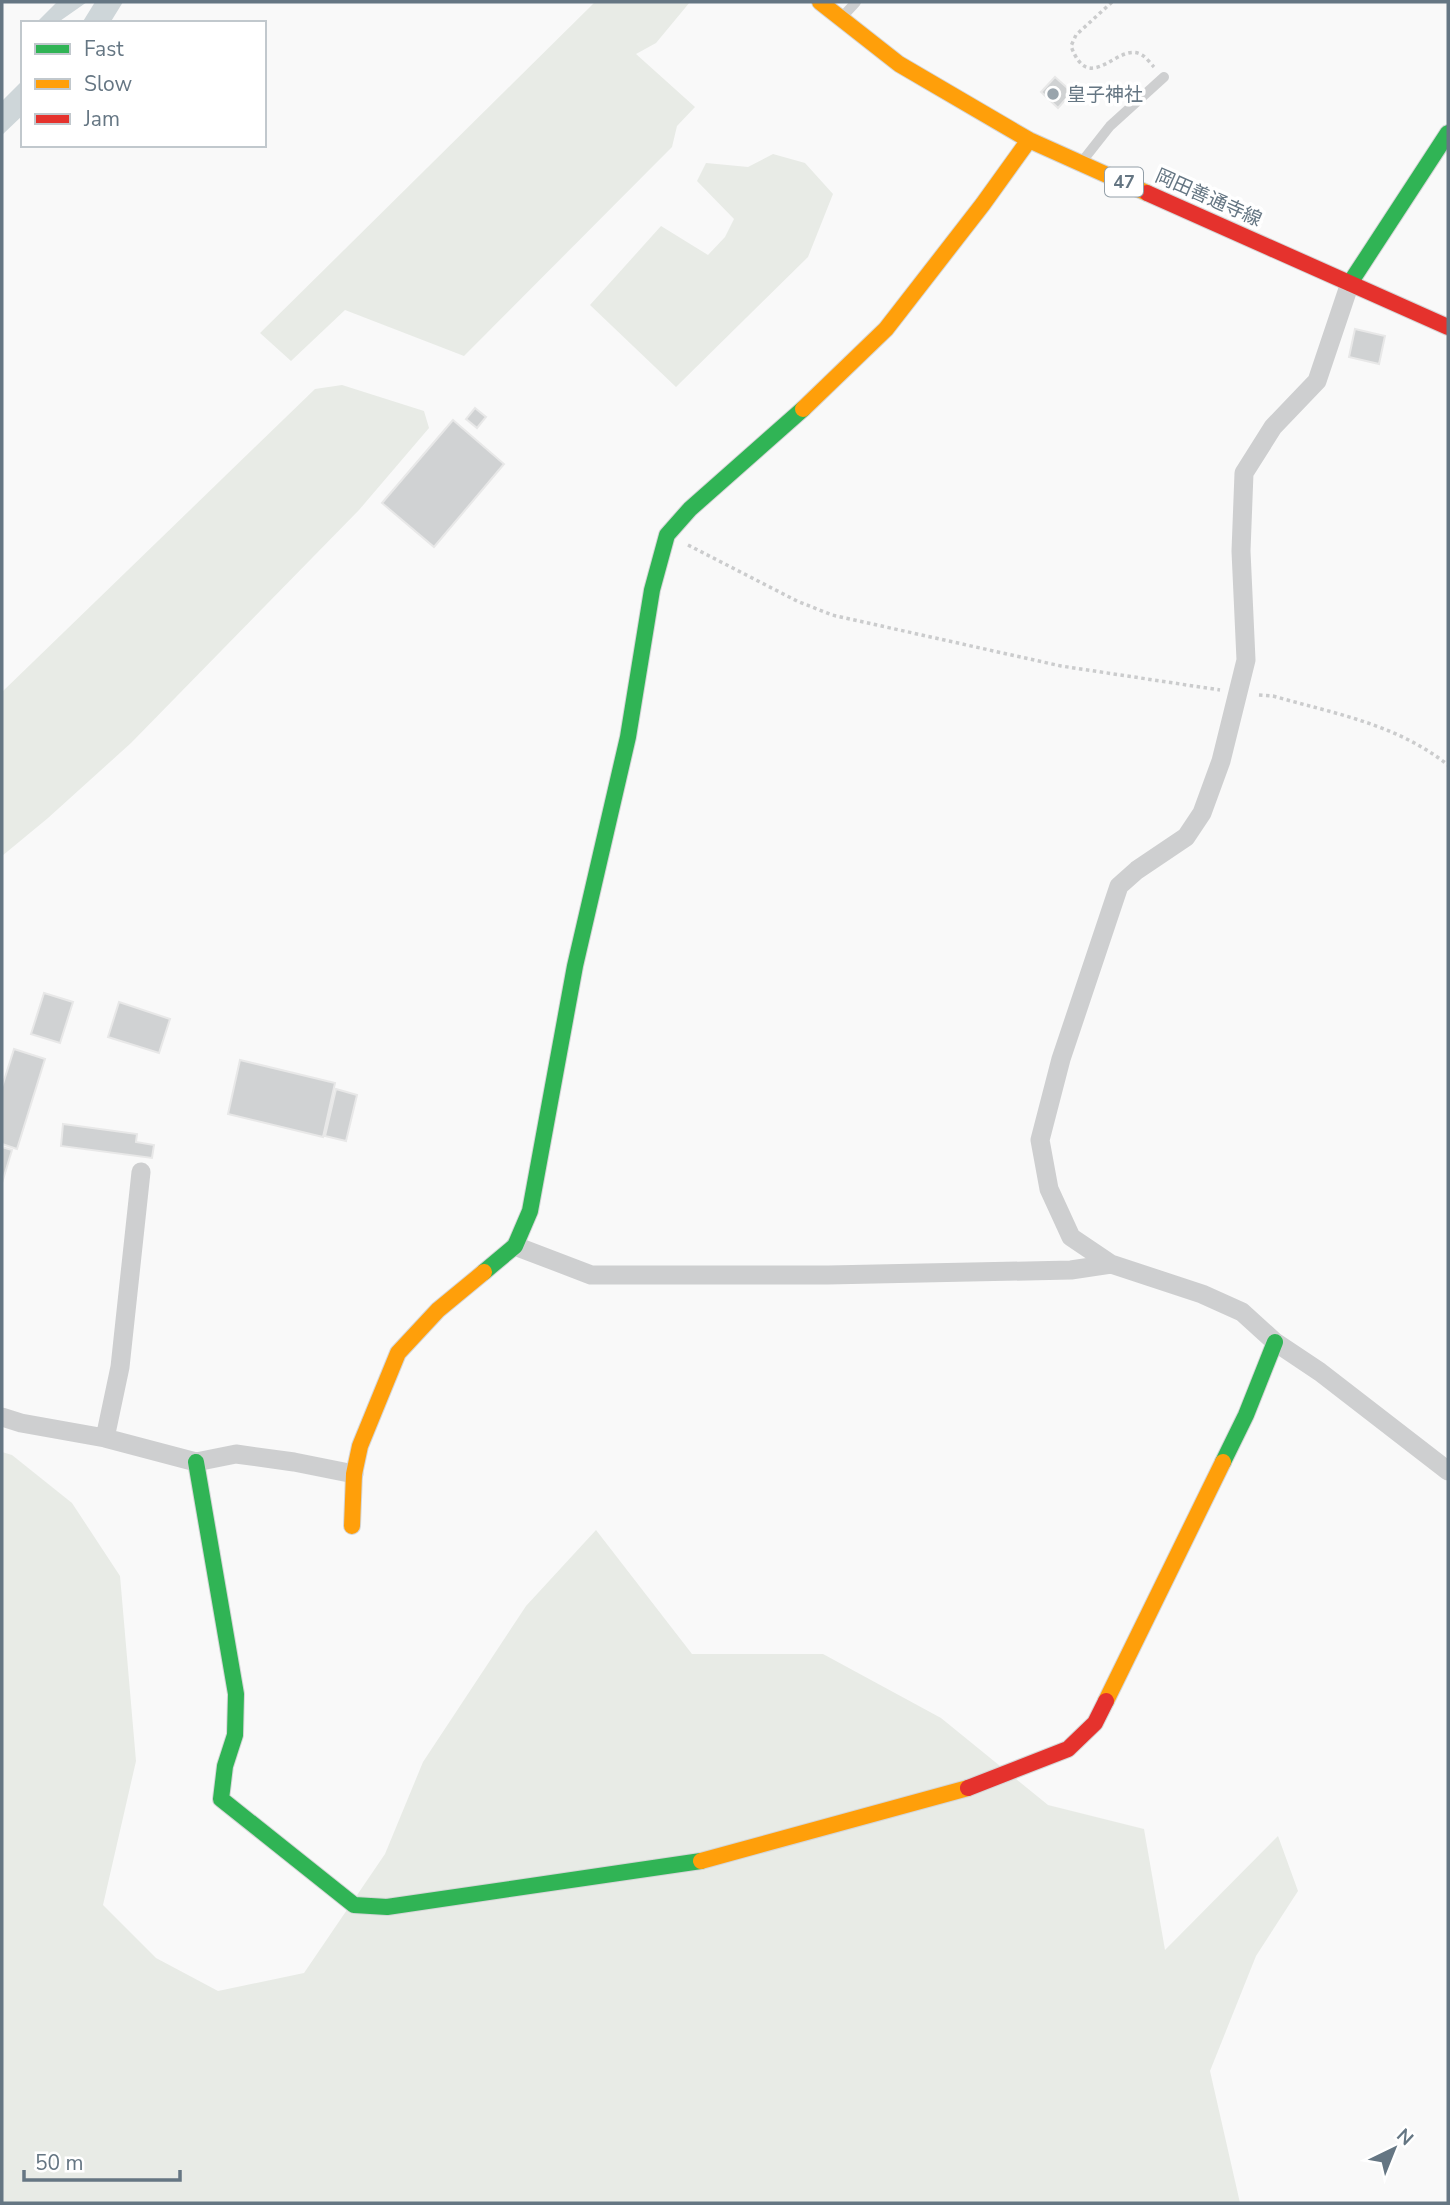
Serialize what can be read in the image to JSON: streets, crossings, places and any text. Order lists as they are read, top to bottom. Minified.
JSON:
{"streets":{"street":["47","岡田善通寺線"]},"places":["皇子神社"],"legend":["Fast","Slow","Jam"],"scale_bar":"50 m","north":"top right"}
